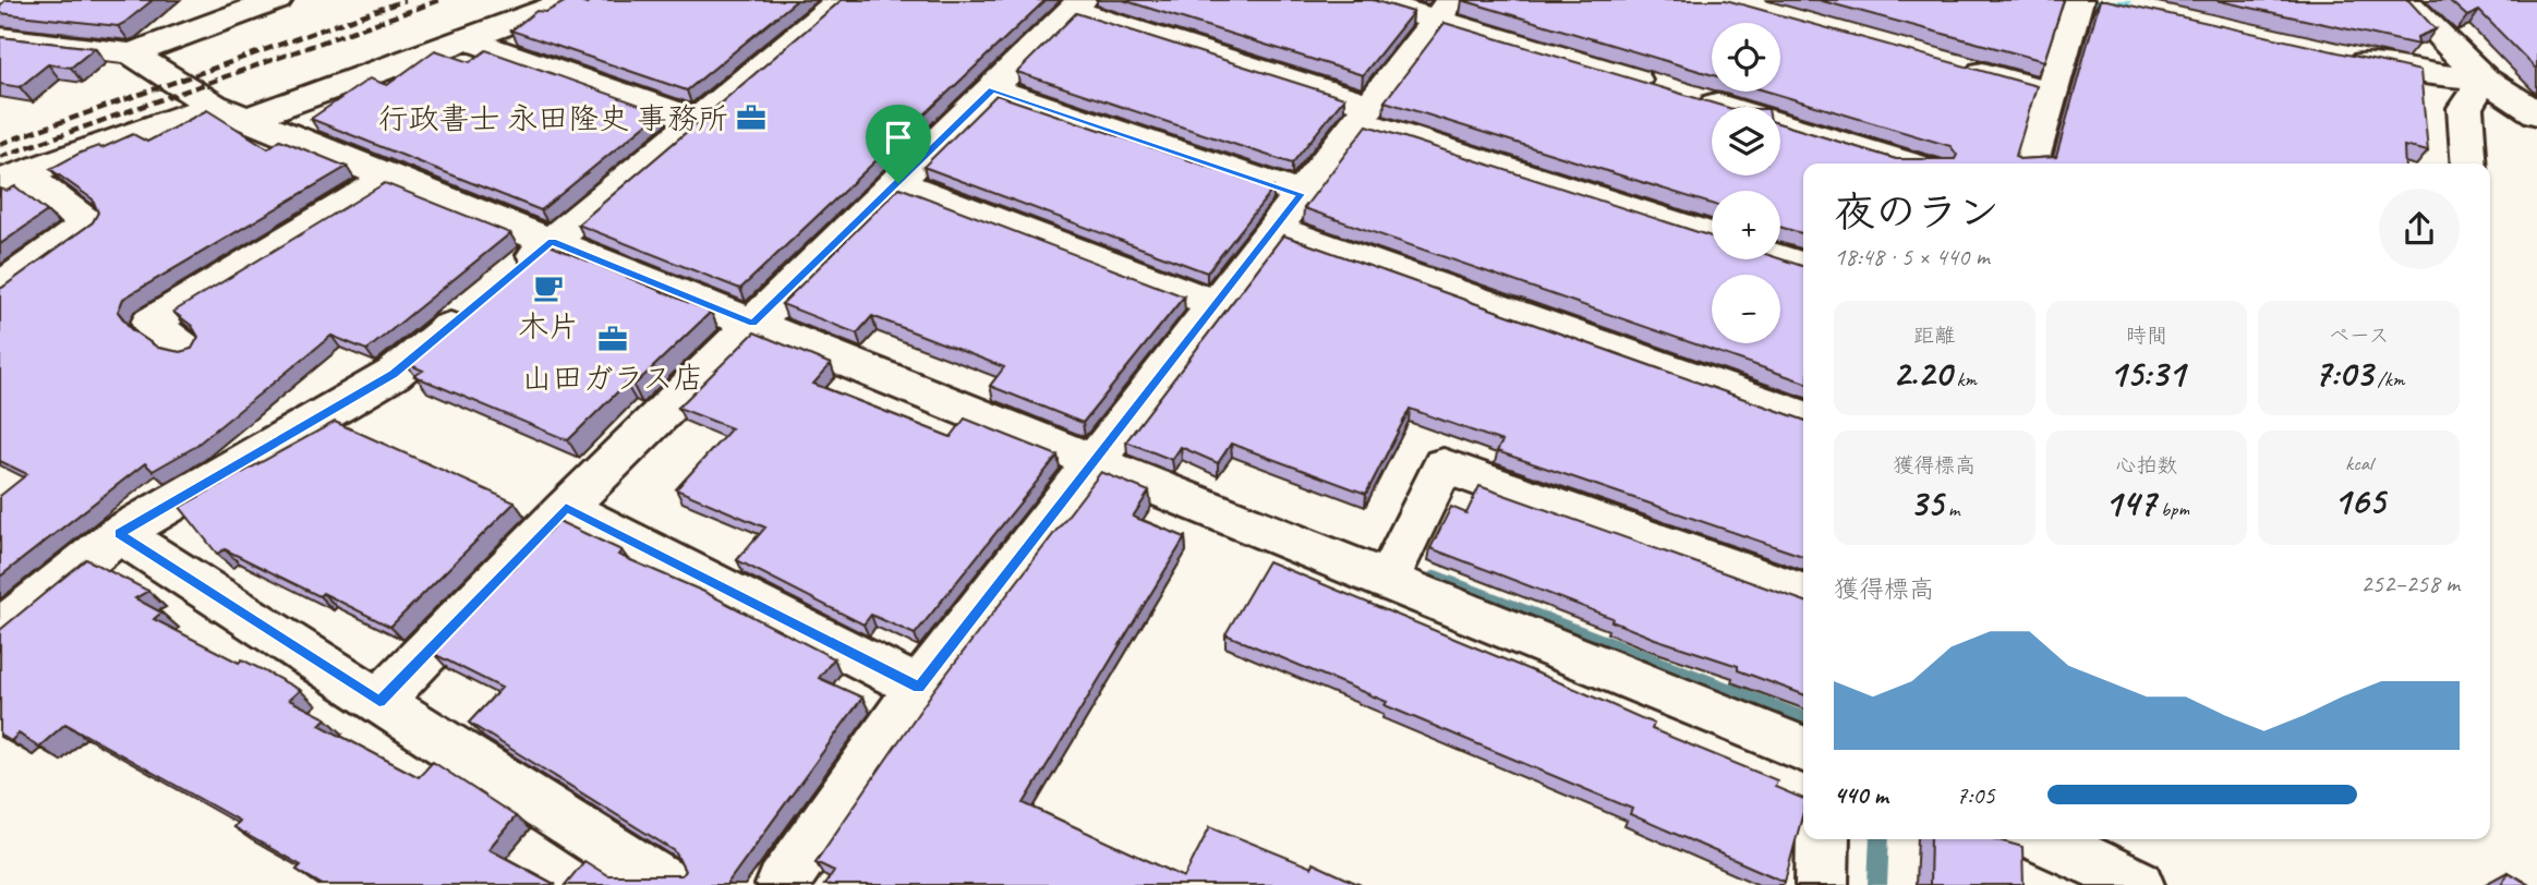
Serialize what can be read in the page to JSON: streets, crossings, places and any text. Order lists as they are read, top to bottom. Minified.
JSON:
{"places":{"office":["行政書士 永田隆史 事務所","山田ガラス店"],"cafe":["木片"]},"page":{"map_buttons":["+","−"],"heading":["夜のラン","18:48 · 5 × 440 m"],"stats":[["距離","2.20 km"],["時間","15:31"],["ペース","7:03 /km"],["獲得標高","35 m"],["心拍数","147 bpm"],["kcal","165"]],"chart":["獲得標高","252–258 m"],"list":[{"name":"440 m","note":"7:05"}]}}
